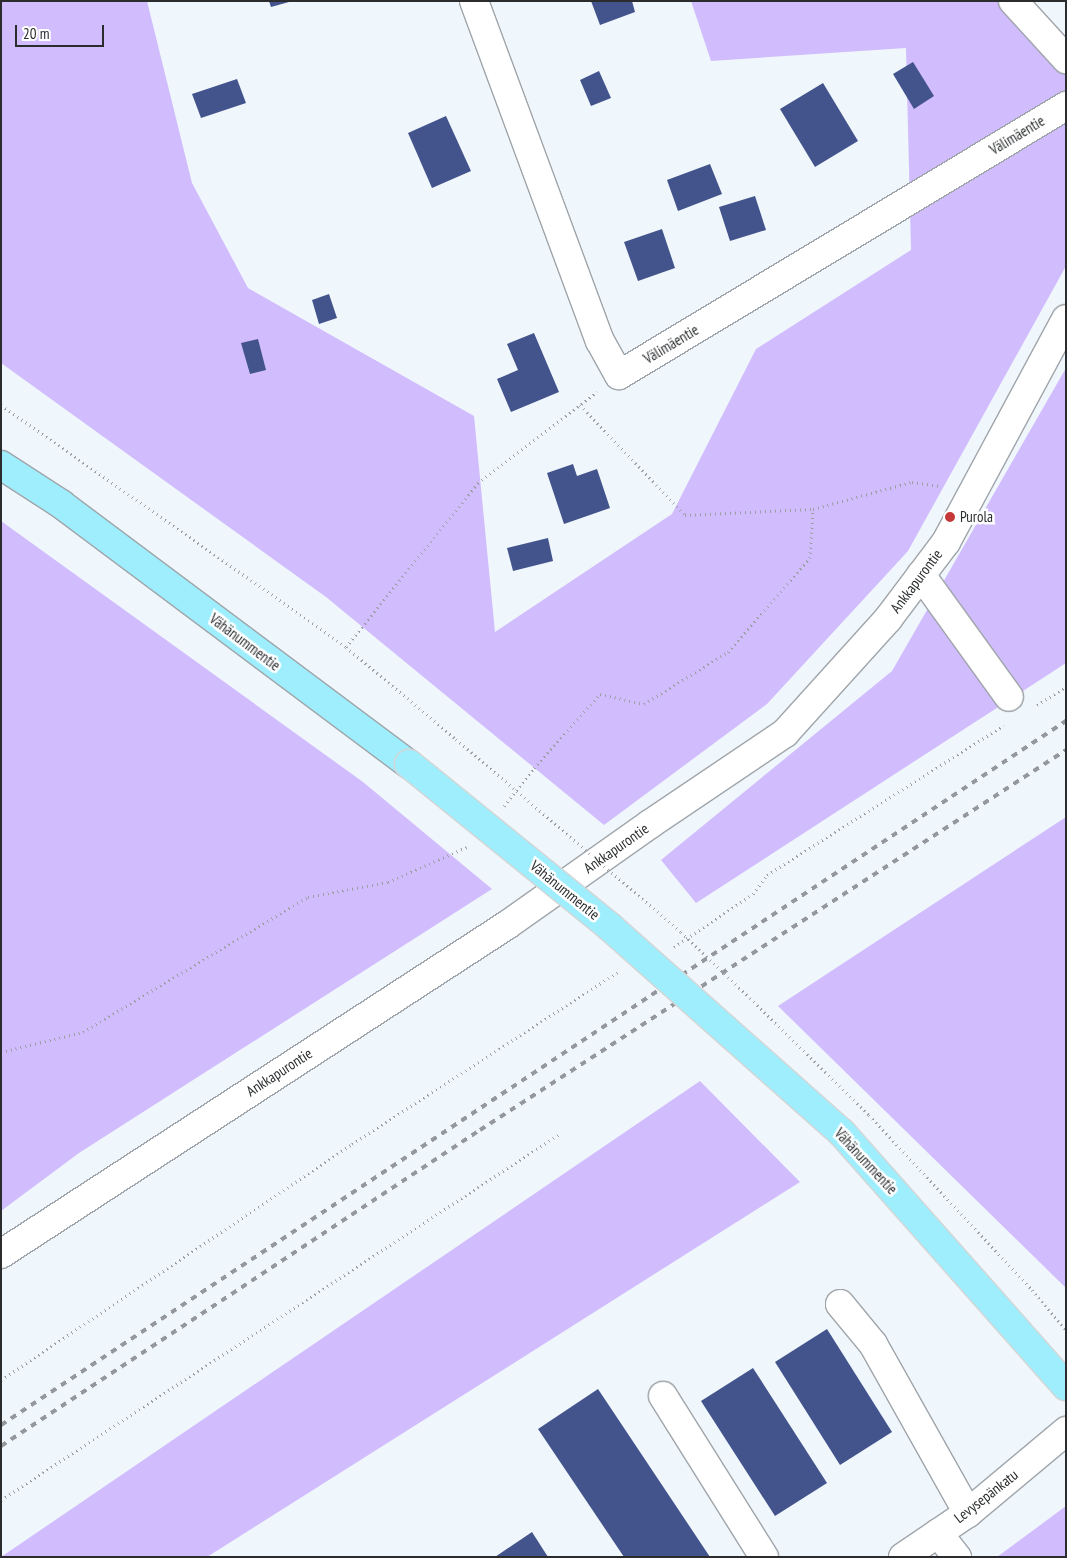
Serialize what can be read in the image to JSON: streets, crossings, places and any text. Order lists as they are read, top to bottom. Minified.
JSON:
{"streets":{"main road":["Vähänummentie"],"street":["Välimäentie","Ankkapurontie","Levysepänkatu"]},"places":["Purola"],"scale_bar":"20 m"}
